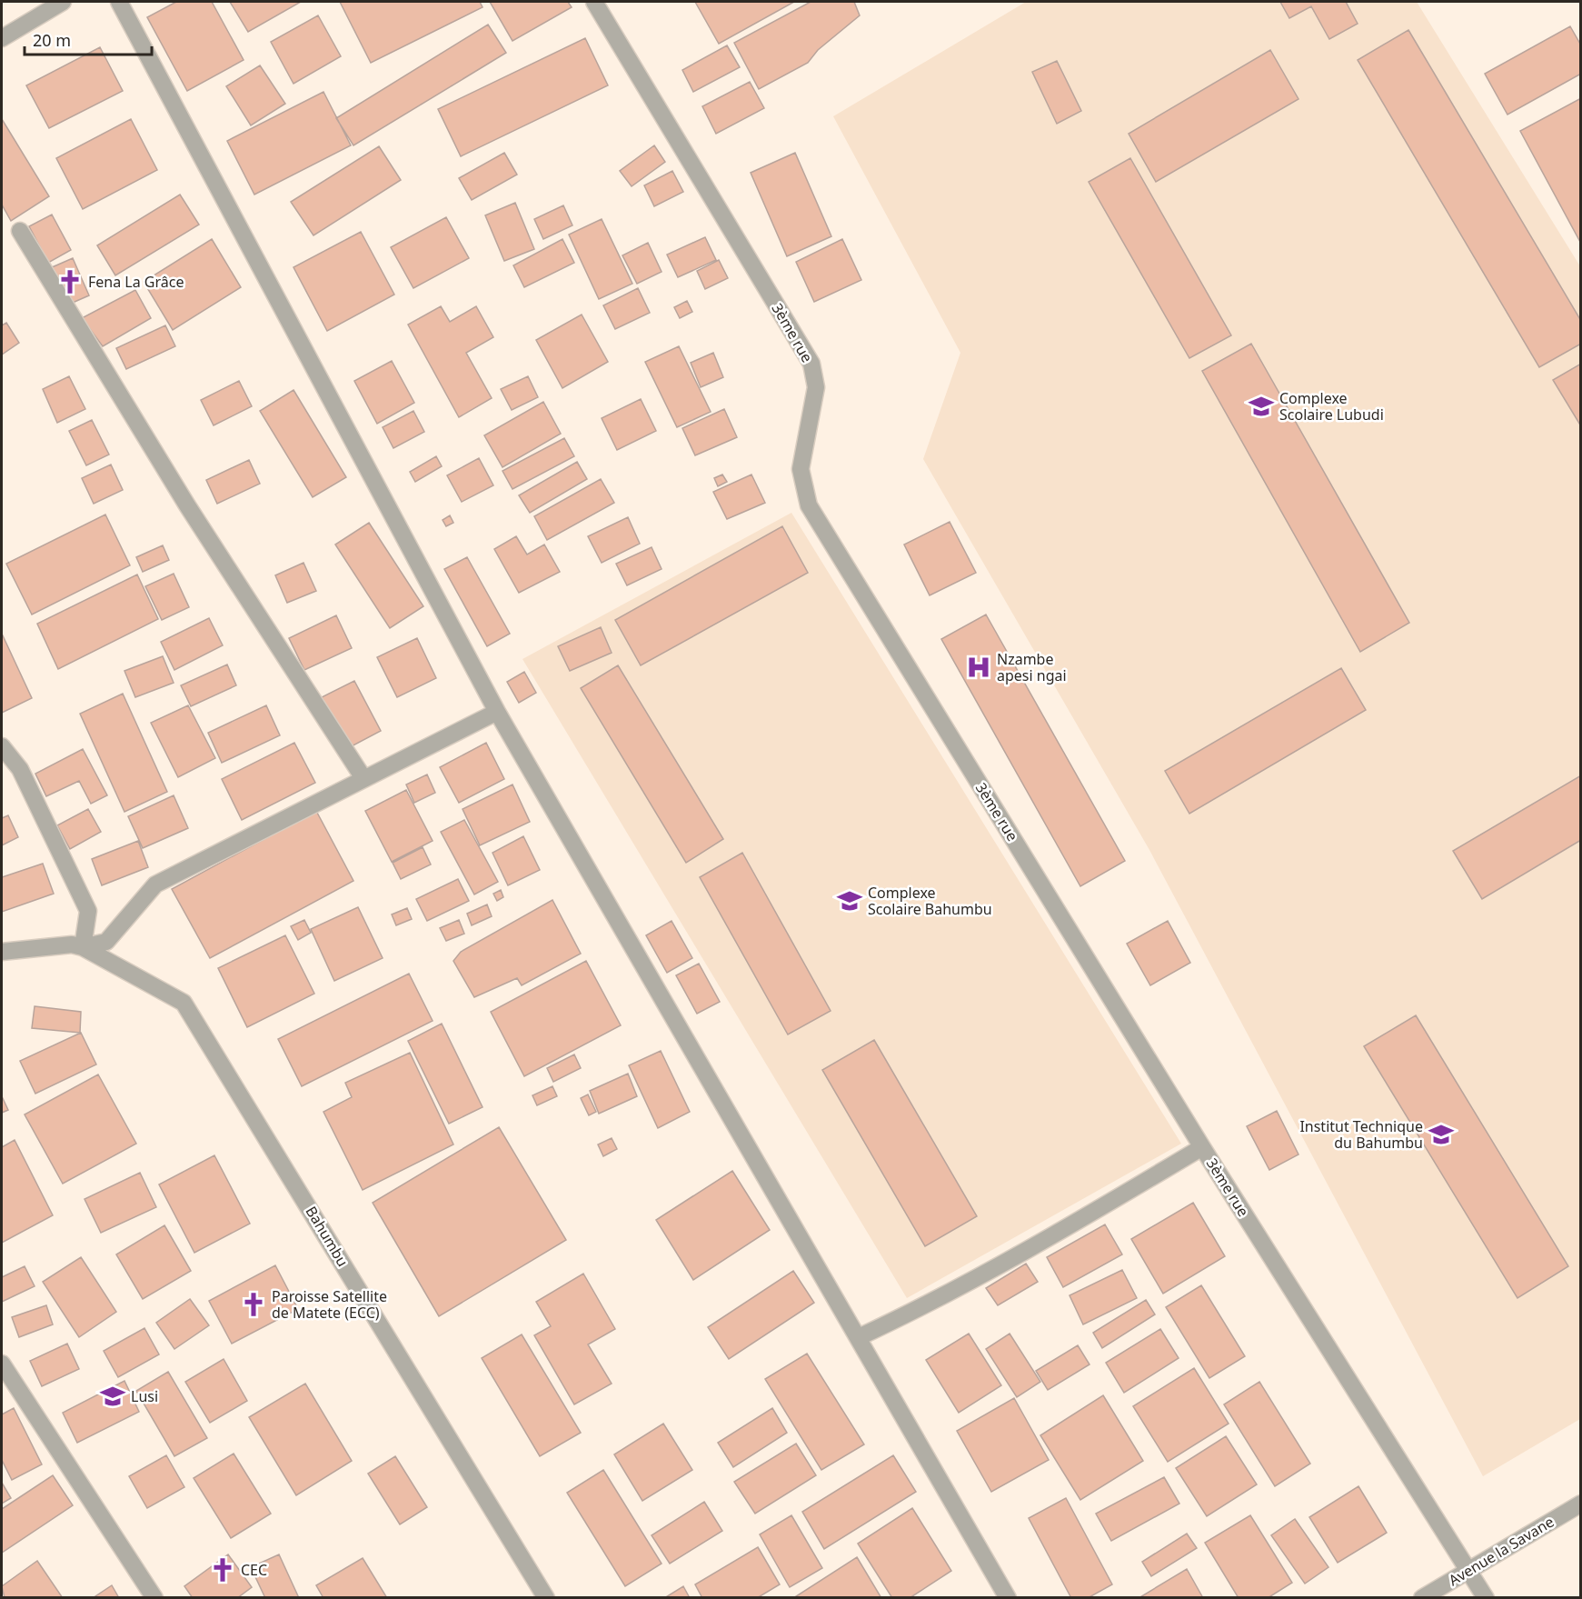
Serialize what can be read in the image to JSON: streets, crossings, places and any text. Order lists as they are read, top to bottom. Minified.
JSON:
{"streets":{"street":["3ème rue","Bahumbu","Avenue la Savane"]},"crossings":[["3ème rue","Avenue la Savane"]],"places":{"church":["Fena La Grâce","Paroisse Satellite de Matete (ECC)","CEC"],"school or university":["Complexe Scolaire Lubudi","Complexe Scolaire Bahumbu","Institut Technique du Bahumbu","Lusi"],"hospital":["Nzambe apesi ngai"]},"scale_bar":"20 m"}
